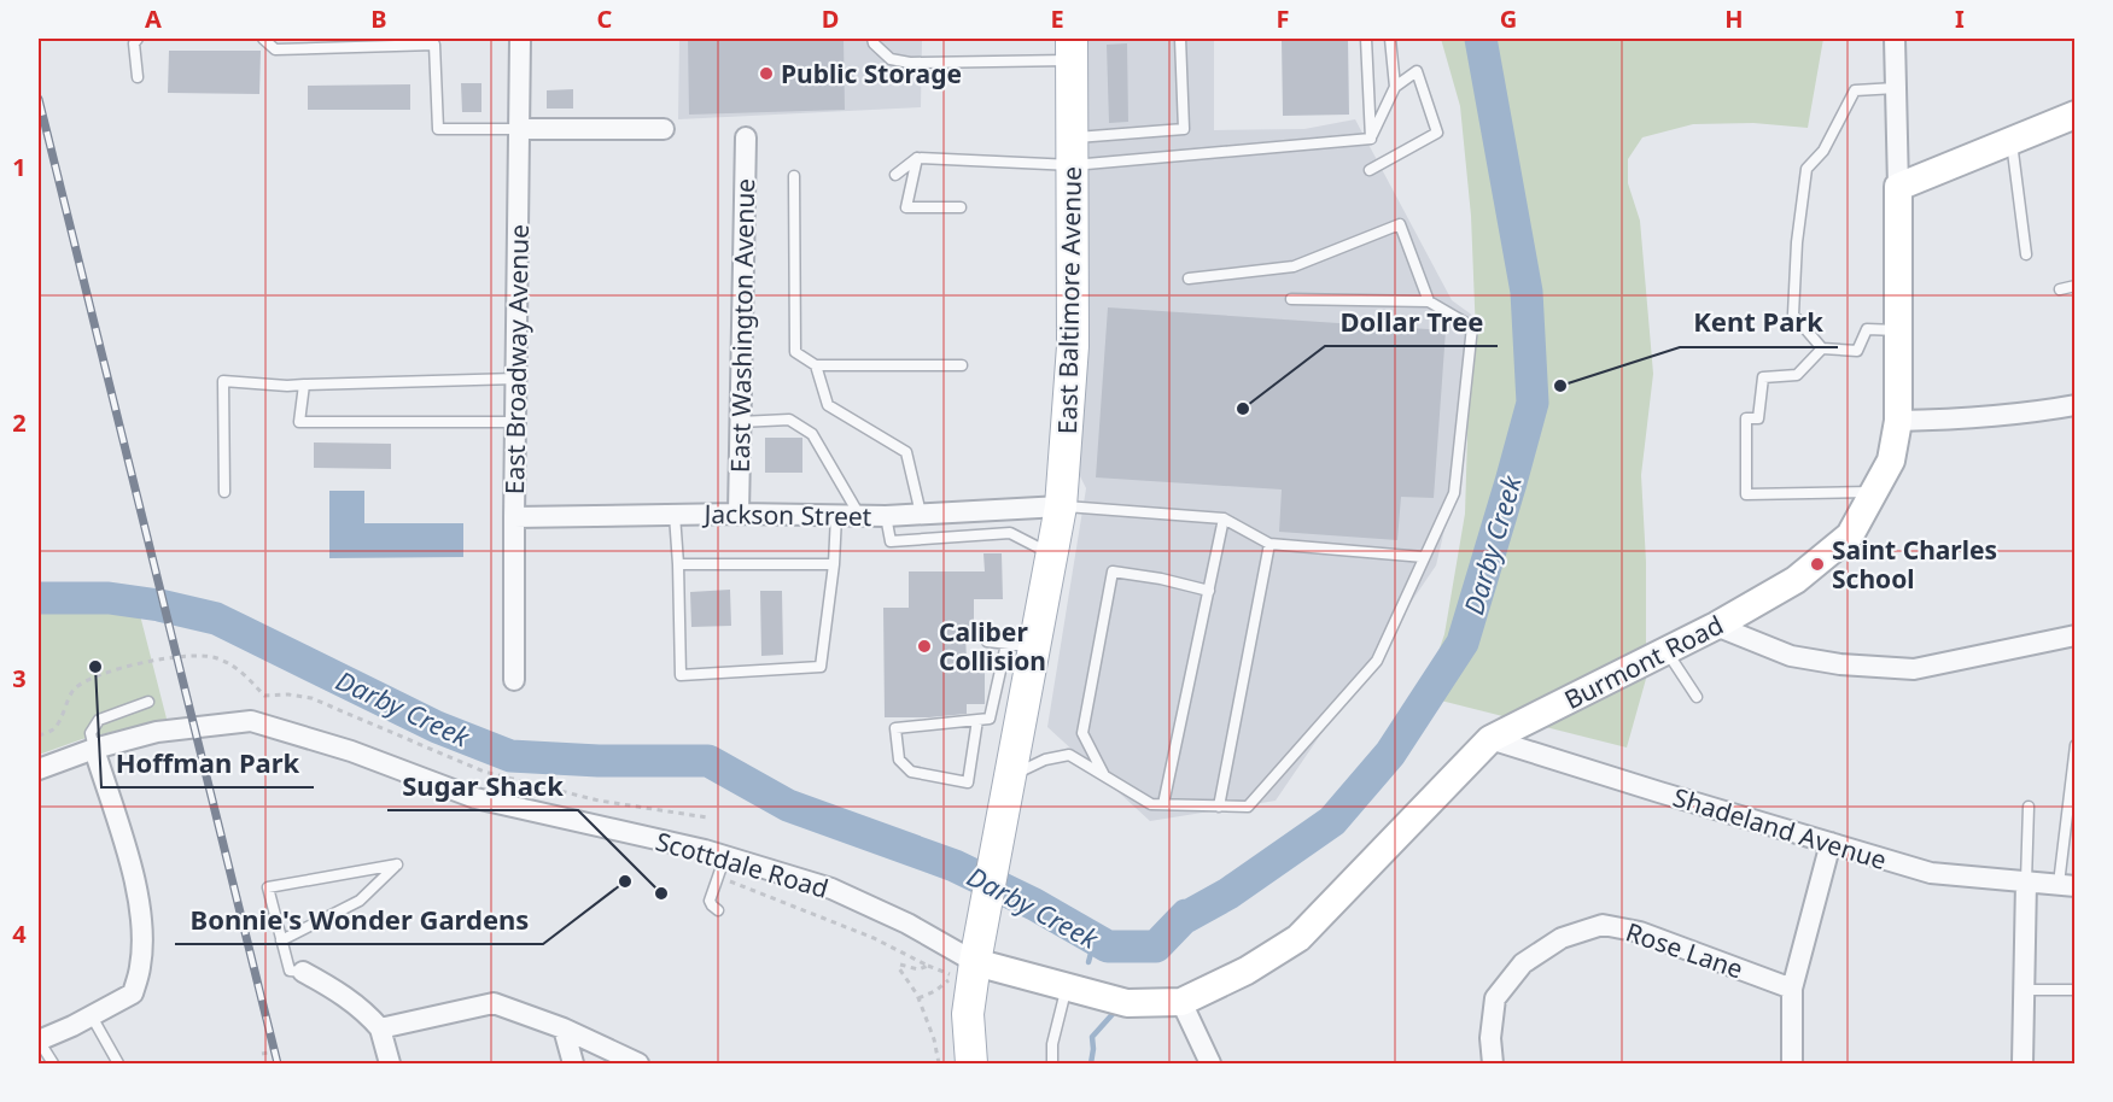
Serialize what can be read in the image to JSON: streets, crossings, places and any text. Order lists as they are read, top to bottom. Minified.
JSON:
{"streets":{"main road":["East Baltimore Avenue"],"street":["East Washington Avenue","East Broadway Avenue","Jackson Street","Burmont Road","Shadeland Avenue","Scottdale Road","Rose Lane"]},"crossings":[["East Baltimore Avenue","Jackson Street"],["East Baltimore Avenue","Burmont Road"],["East Baltimore Avenue","Scottdale Road"],["East Washington Avenue","Jackson Street"],["East Broadway Avenue","Jackson Street"],["Burmont Road","Shadeland Avenue"],["Burmont Road","Scottdale Road"]],"water":["Darby Creek"],"places":["Public Storage","Kent Park","Dollar Tree","Saint Charles School","Caliber Collision","Hoffman Park","Bonnie's Wonder Gardens","Sugar Shack"],"grid":{"columns":["A","B","C","D","E","F","G","H","I"],"rows":["1","2","3","4"]}}
